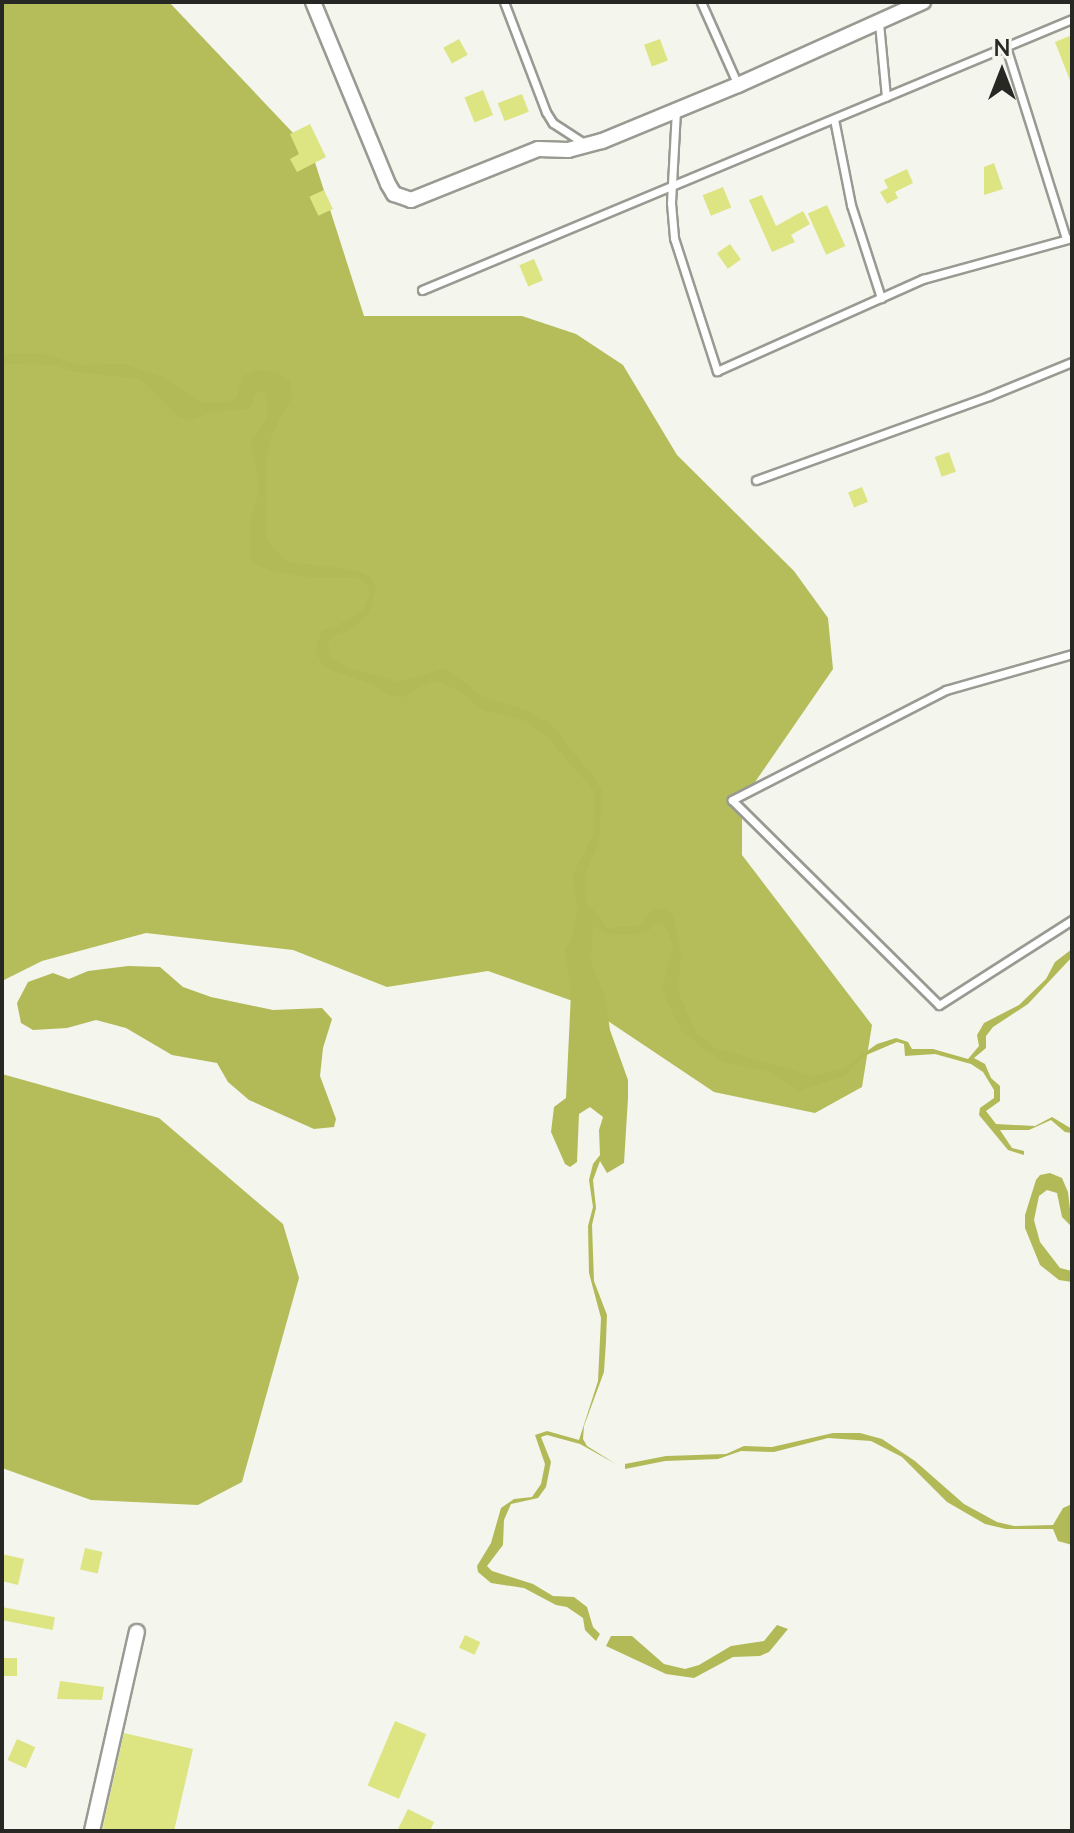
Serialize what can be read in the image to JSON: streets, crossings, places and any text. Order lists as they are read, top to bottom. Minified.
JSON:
{"north":"top"}
